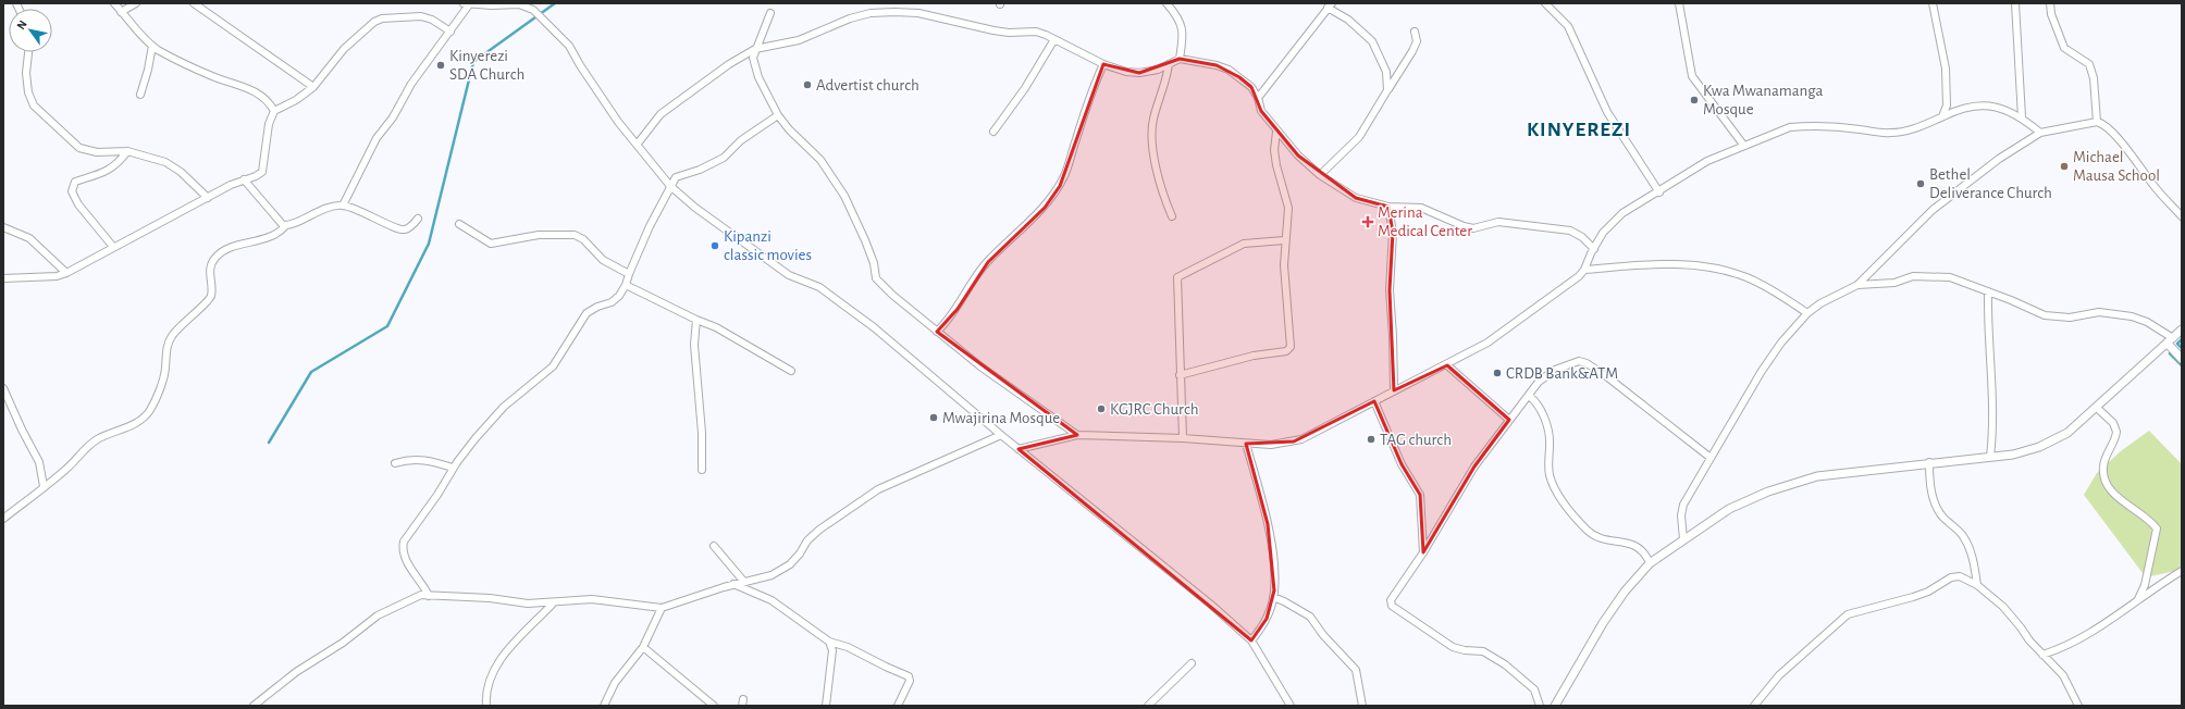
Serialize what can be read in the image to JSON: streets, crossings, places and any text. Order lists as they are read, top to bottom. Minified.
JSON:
{"districts":["KINYEREZI"],"places":{"other":["Kinyerezi SDA Church","Advertist church","Kwa Mwanamanga Mosque","Michael Mausa School","Bethel Deliverance Church","Kipanzi classic movies","CRDB Bank&ATM","KGJRC Church","Mwajirina Mosque","TAG church"],"health":["Merina Medical Center"]},"north":"top left"}
